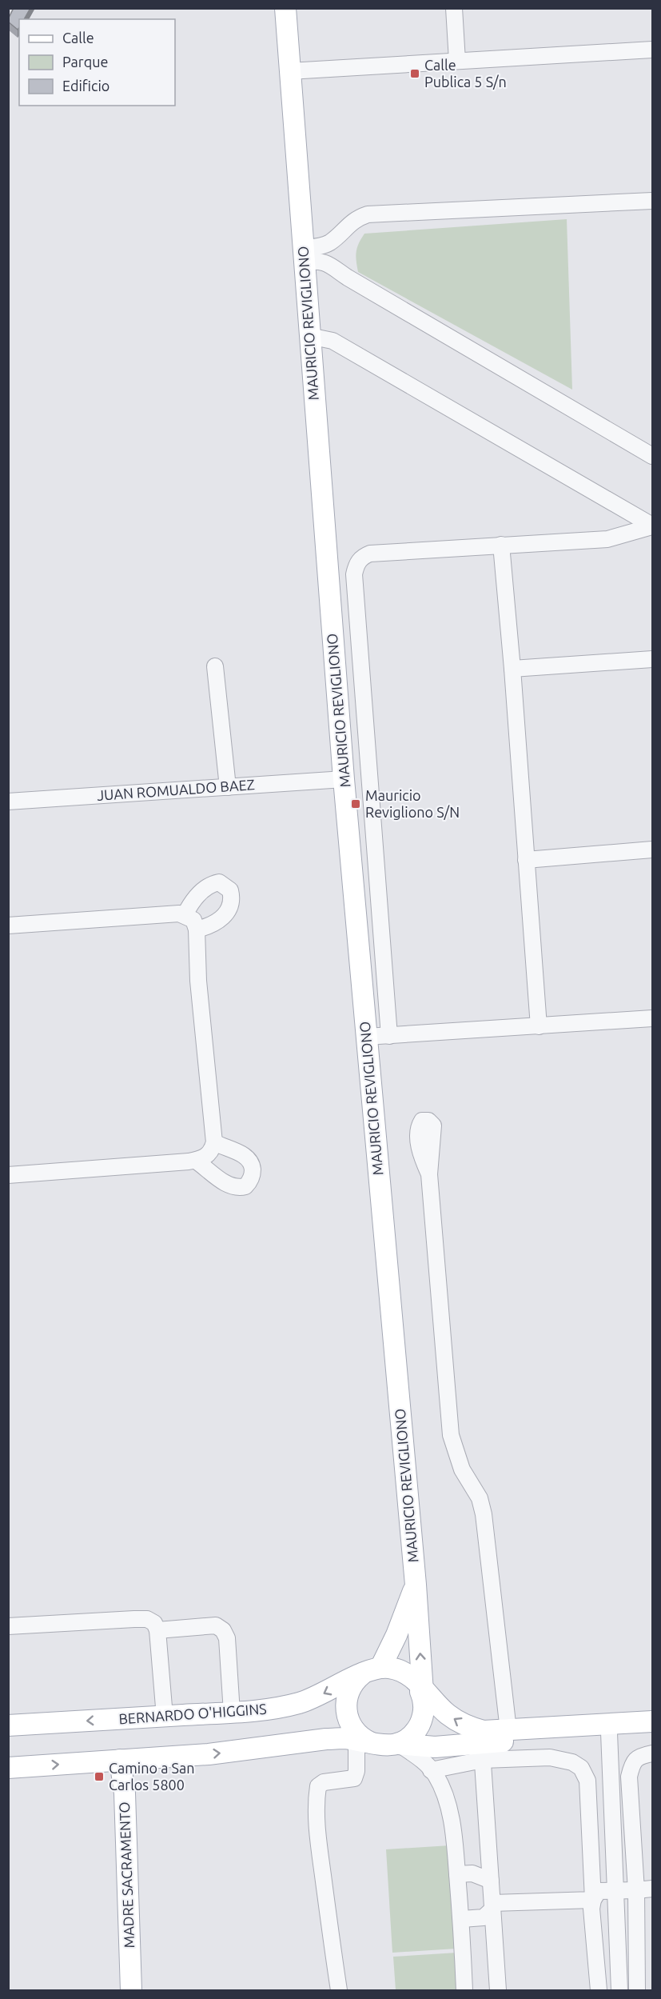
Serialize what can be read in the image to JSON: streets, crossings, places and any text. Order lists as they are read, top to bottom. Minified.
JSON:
{"streets":{"main road":["MAURICIO REVIGLIONO","BERNARDO O'HIGGINS","MADRE SACRAMENTO"],"street":["JUAN ROMUALDO BAEZ"]},"crossings":[["MAURICIO REVIGLIONO","JUAN ROMUALDO BAEZ"],["MAURICIO REVIGLIONO","BERNARDO O'HIGGINS"]],"places":{"transit":["Calle Publica 5 S/n","Mauricio Revigliono S/N","Camino a San Carlos 5800"]},"legend":["Calle","Parque","Edificio"]}
